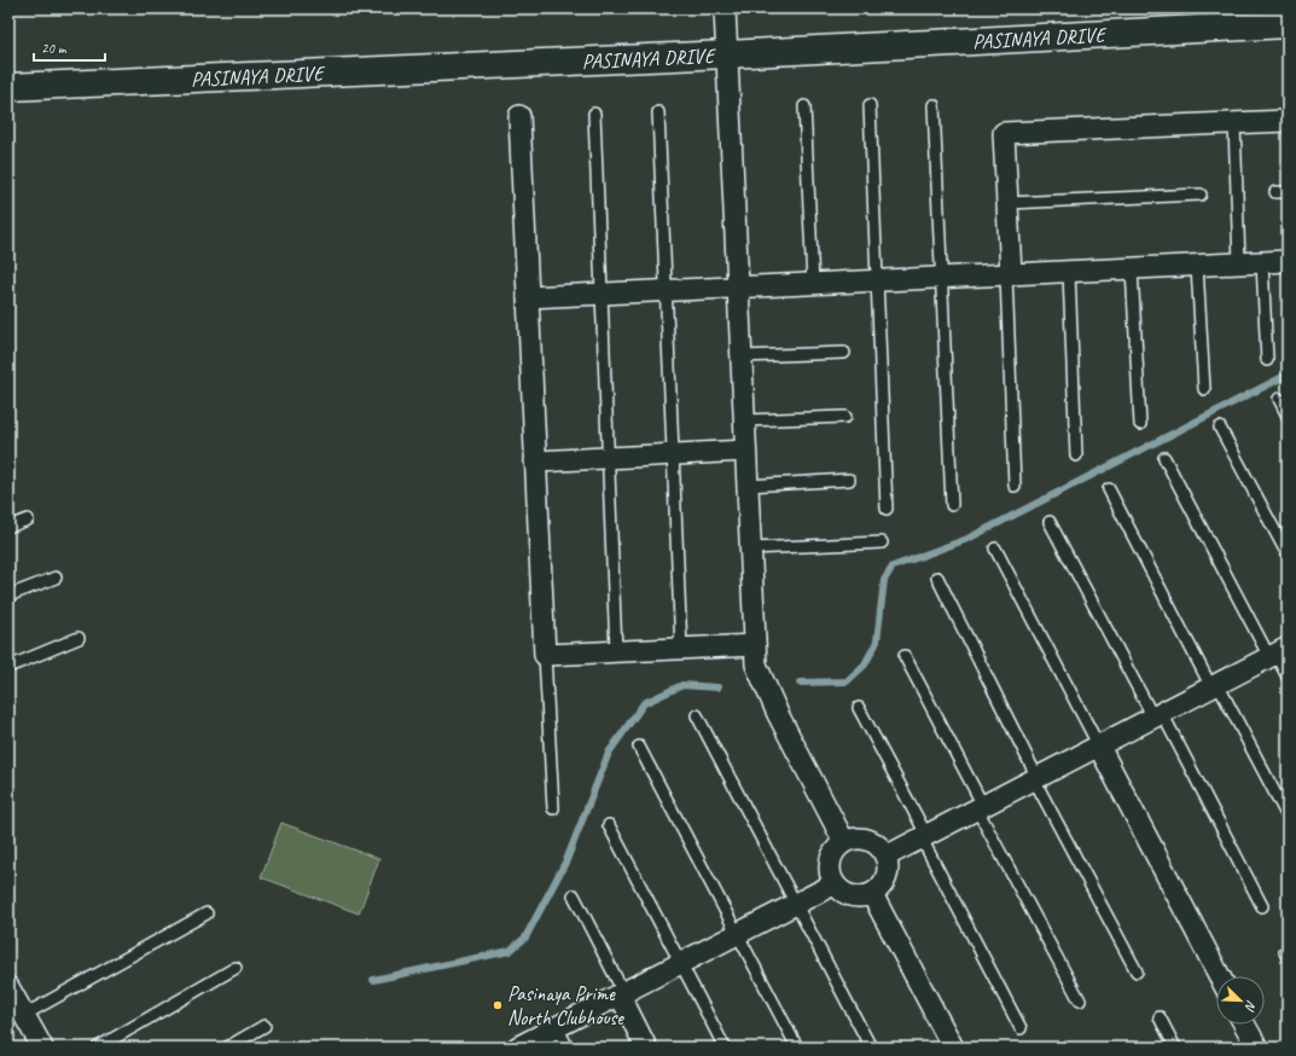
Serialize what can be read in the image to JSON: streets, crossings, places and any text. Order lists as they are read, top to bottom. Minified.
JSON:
{"streets":{"street":["PASINAYA DRIVE"]},"places":["Pasinaya Prime North Clubhouse"],"scale_bar":"20 m","north":"bottom right"}
